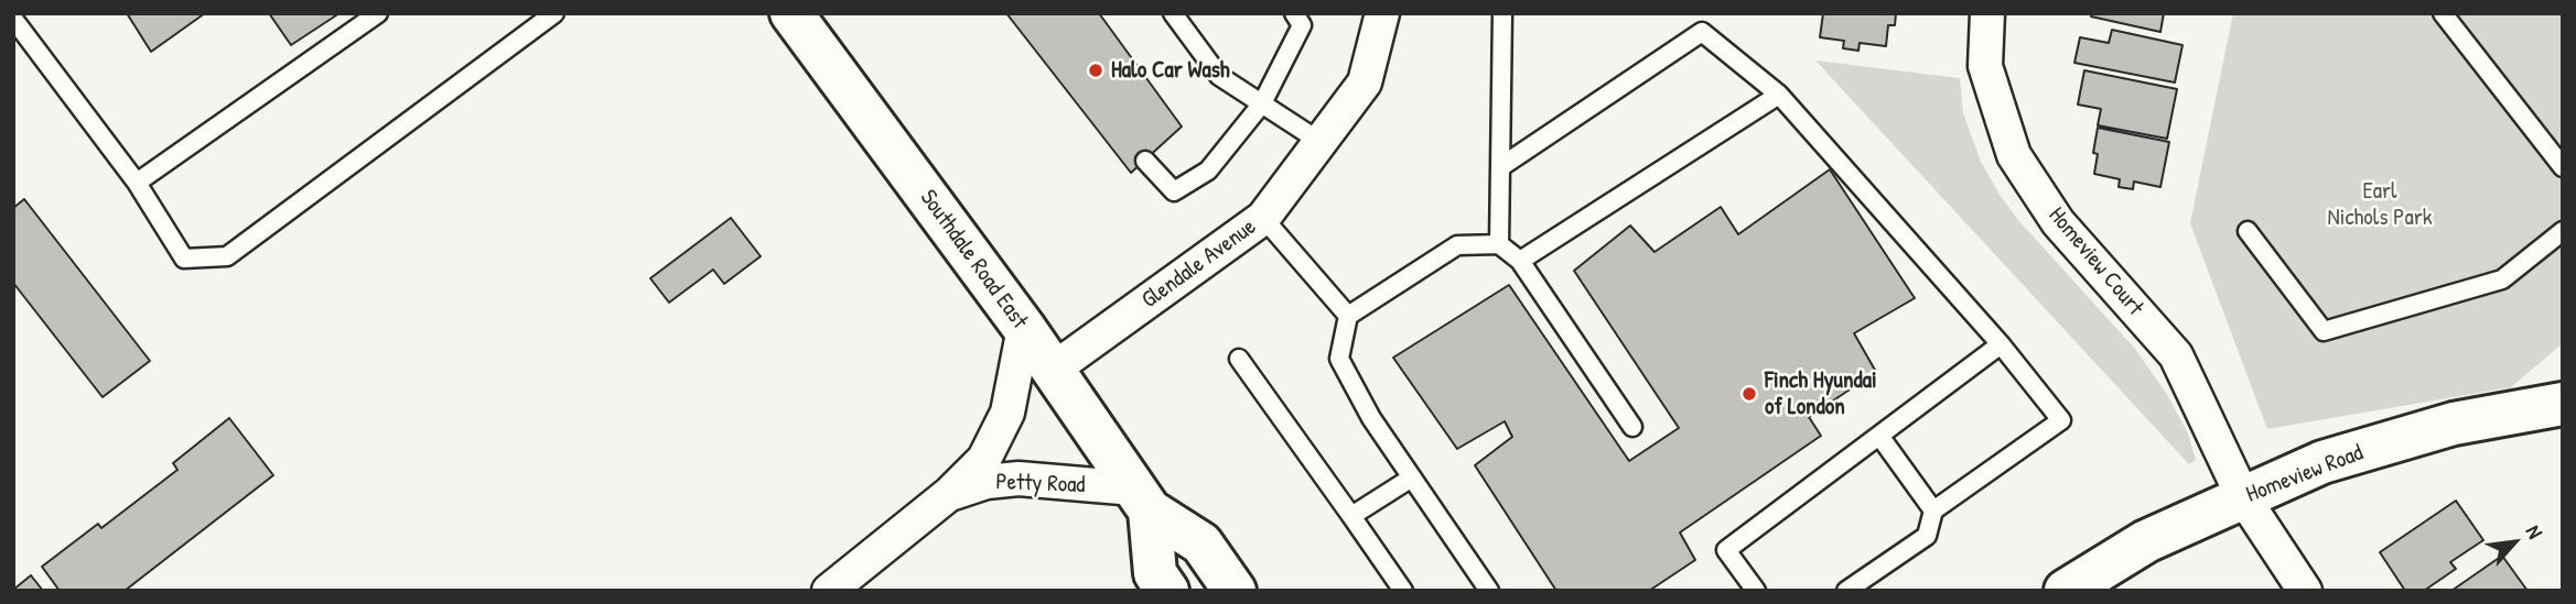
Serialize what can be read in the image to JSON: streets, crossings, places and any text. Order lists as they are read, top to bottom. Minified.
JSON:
{"streets":{"main road":["Southdale Road East","Homeview Road"],"street":["Homeview Court","Glendale Avenue","Petty Road"]},"crossings":[["Southdale Road East","Glendale Avenue"],["Southdale Road East","Petty Road"],["Homeview Court","Homeview Road"]],"parks":["Earl Nichols Park"],"places":["Halo Car Wash","Finch Hyundai of London"],"north":"top right"}
